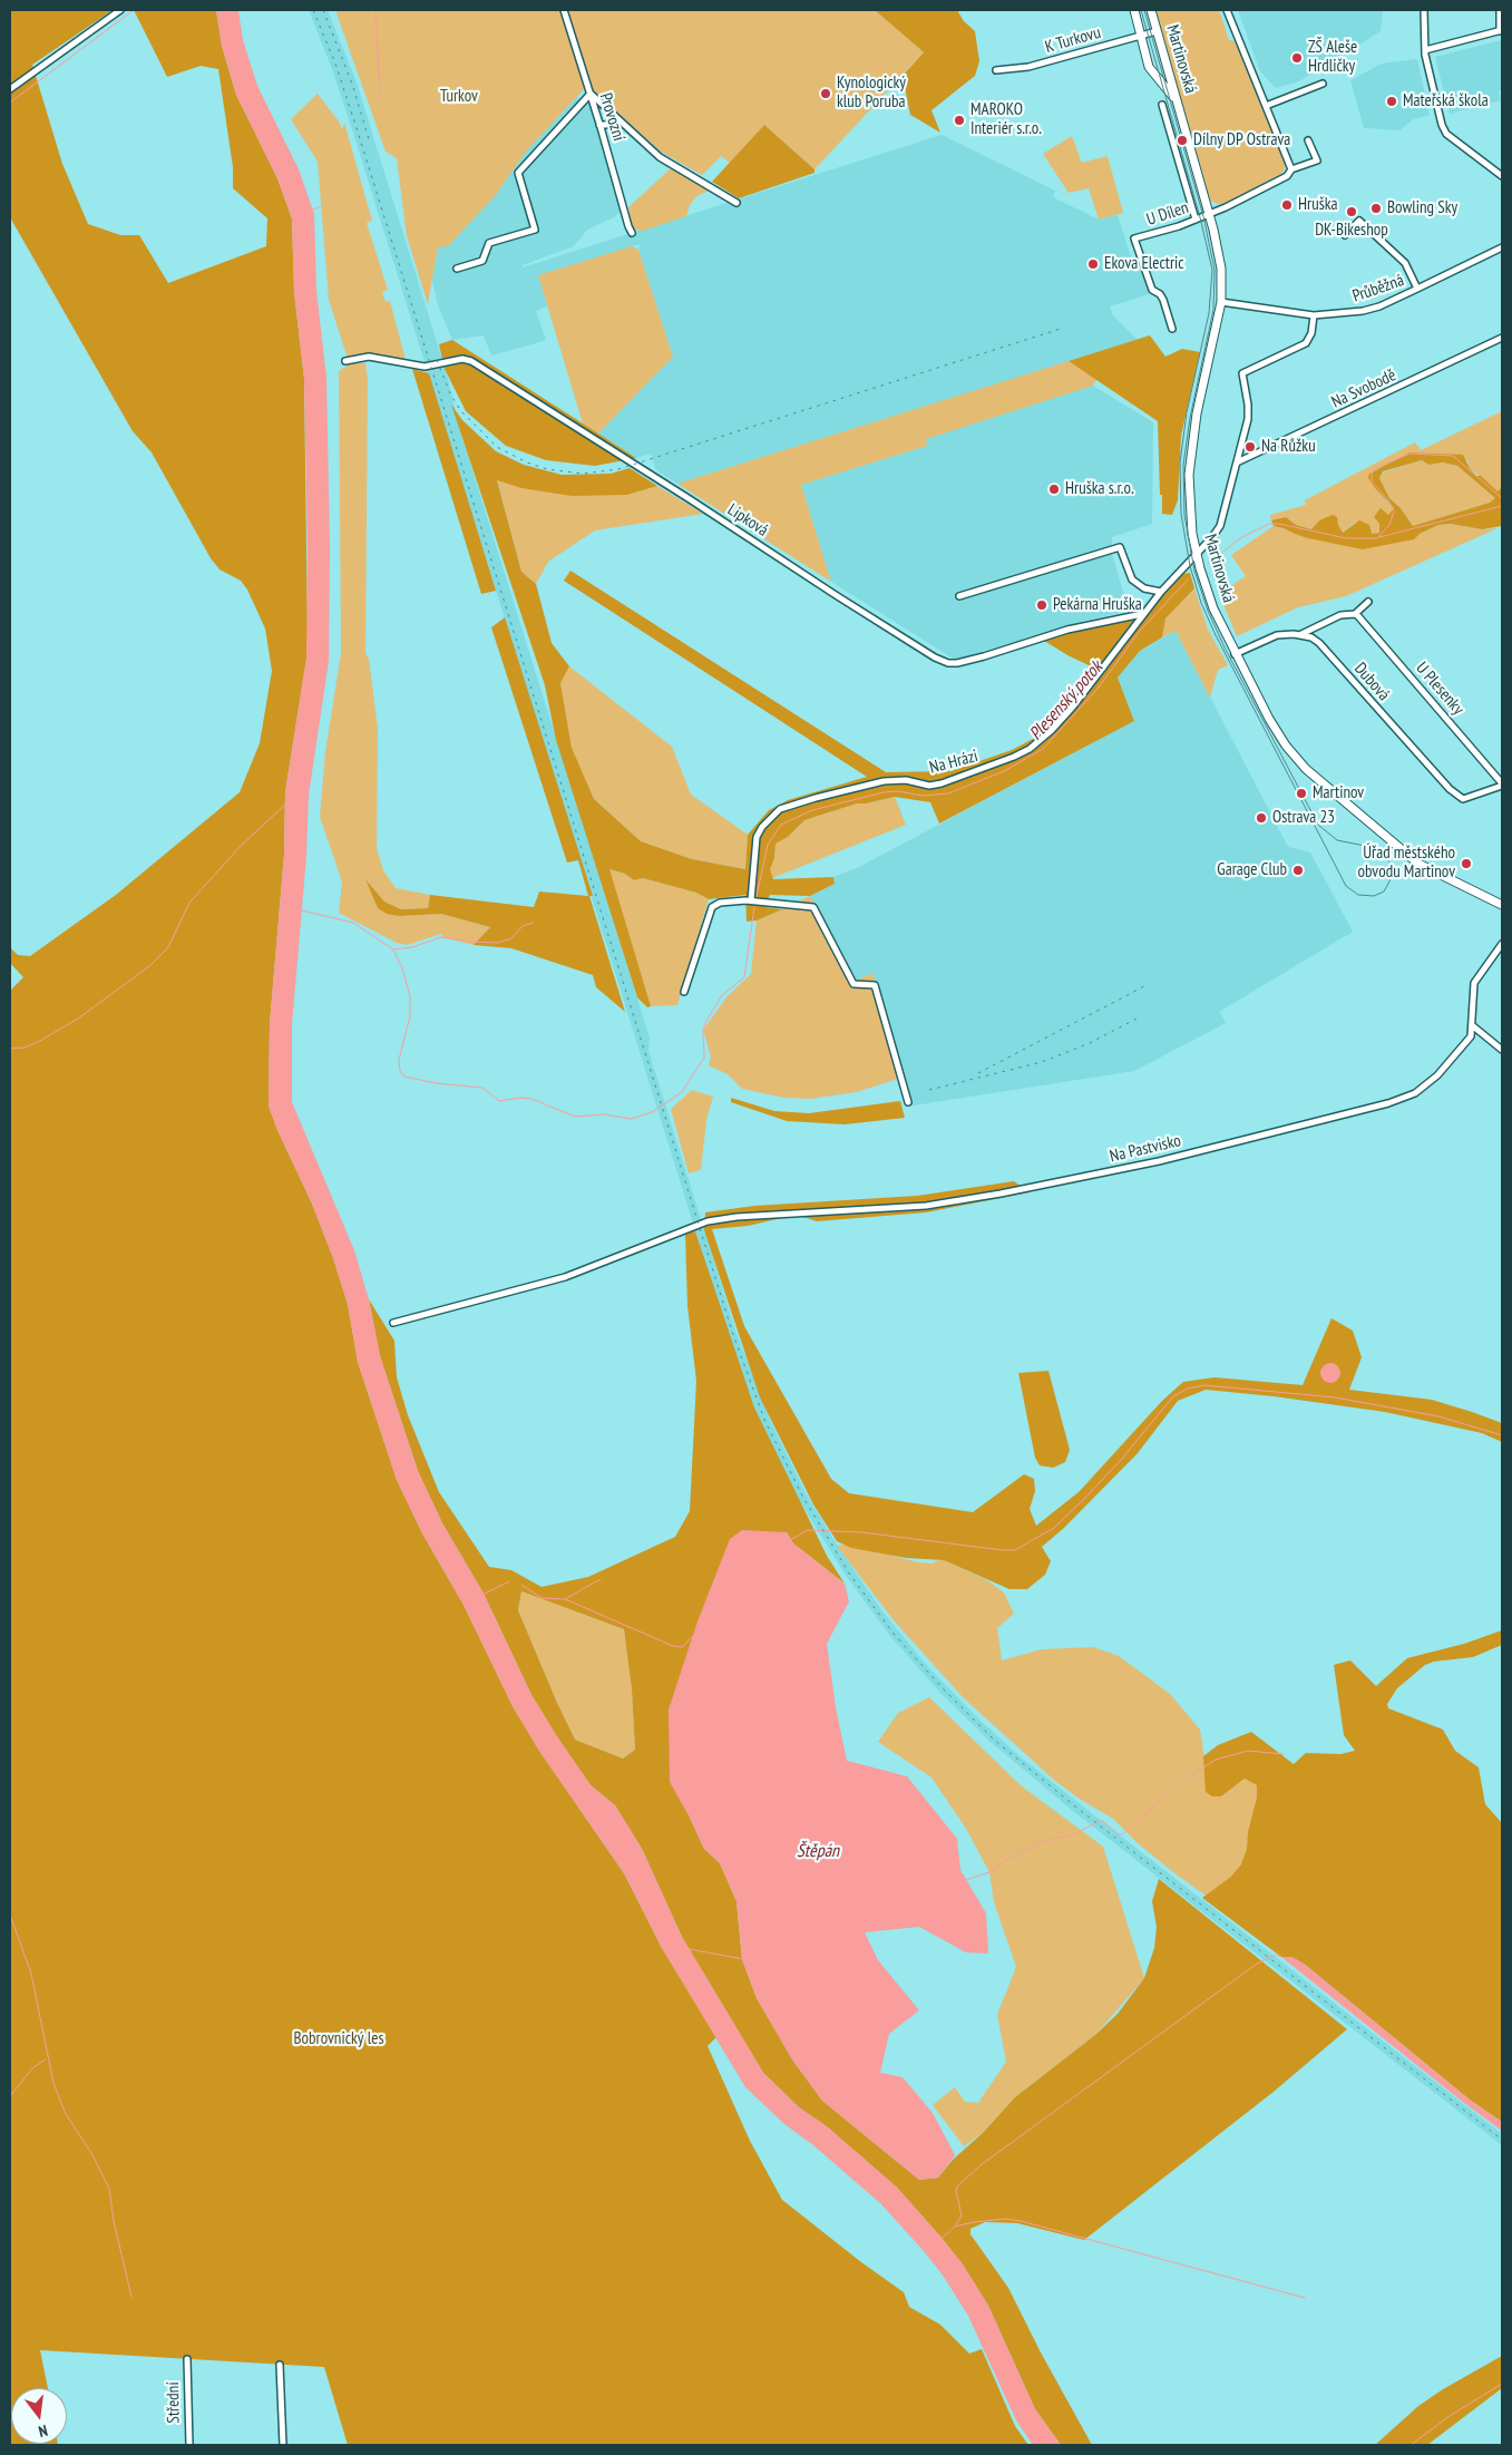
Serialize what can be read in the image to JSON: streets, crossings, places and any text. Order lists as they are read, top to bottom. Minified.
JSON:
{"streets":{"street":["K Turkovu","Martinovská","Provozní","U Dílen","Průběžná","Na Svobodě","Lipková","Dubová","U Plesenky","Na Hrázi","Na Pastvisko","Střední"]},"crossings":[["K Turkovu","Martinovská"],["Martinovská","U Dílen"],["Martinovská","Průběžná"],["Martinovská","Na Hrázi"],["Lipková","Na Hrázi"],["Dubová","U Plesenky"]],"water":["Plesenský potok","Štěpán"],"parks":["Turkov","Bobrovnický les"],"places":["ZŠ Aleše Hrdličky","Kynologický klub Poruba","Mateřská škola","MAROKO Interiér s.r.o.","Dílny DP Ostrava","Hruška","Bowling Sky","DK-Bikeshop","Ekova Electric","Na Růžku","Hruška s.r.o.","Pekárna Hruška","Martinov","Ostrava 23","Úřad městského obvodu Martinov","Garage Club"],"north":"bottom"}
